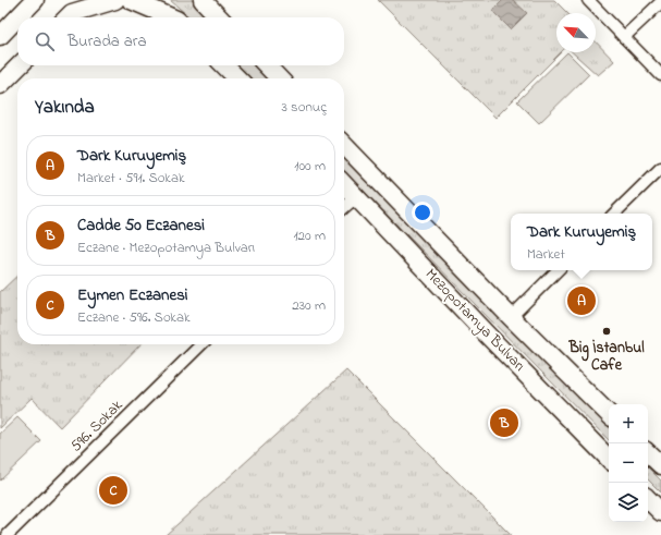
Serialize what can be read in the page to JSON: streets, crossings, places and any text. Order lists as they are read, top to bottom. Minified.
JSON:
{"streets":{"main road":["Mezopotamya Bulvarı"],"street":["596. Sokak"]},"places":["Big İstanbul Cafe"],"north":"top left","page":{"search":"Burada ara","heading":["Yakında","3 sonuç"],"list":[{"mark":"A","name":"Dark Kuruyemiş","note":"Market · 591. Sokak","value":"100 m"},{"mark":"B","name":"Cadde 50 Eczanesi","note":"Eczane · Mezopotamya Bulvarı","value":"120 m"},{"mark":"C","name":"Eymen Eczanesi","note":"Eczane · 596. Sokak","value":"230 m"}],"popup":["Dark Kuruyemiş","Market"],"pins":["A","B","C"],"map_buttons":["+","−"]}}
